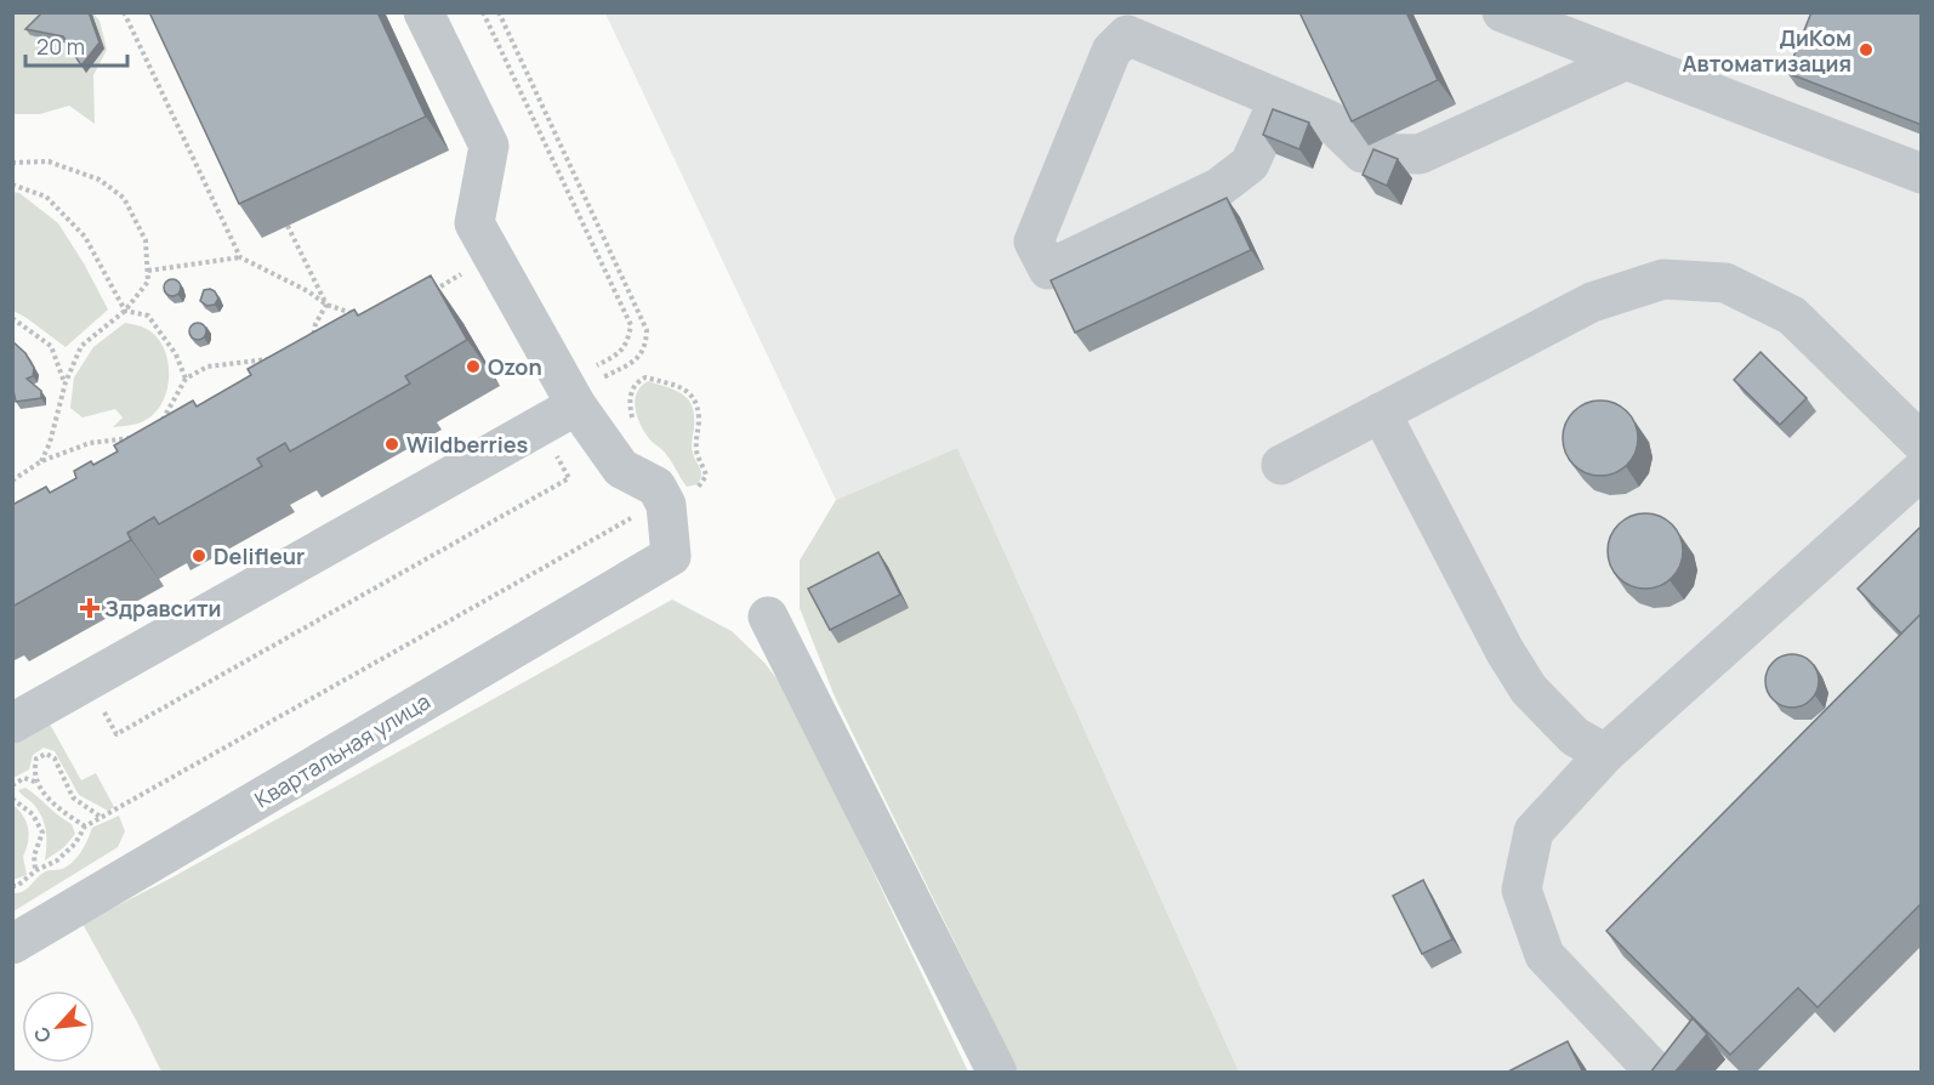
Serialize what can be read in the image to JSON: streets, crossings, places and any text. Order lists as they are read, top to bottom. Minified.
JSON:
{"streets":{"street":["Квартальная улица"]},"places":{"other":["ДиКом Автоматизация","Ozon","Wildberries","Delifleur"],"health":["Здравсити"]},"scale_bar":"20 m","north":"bottom left"}
